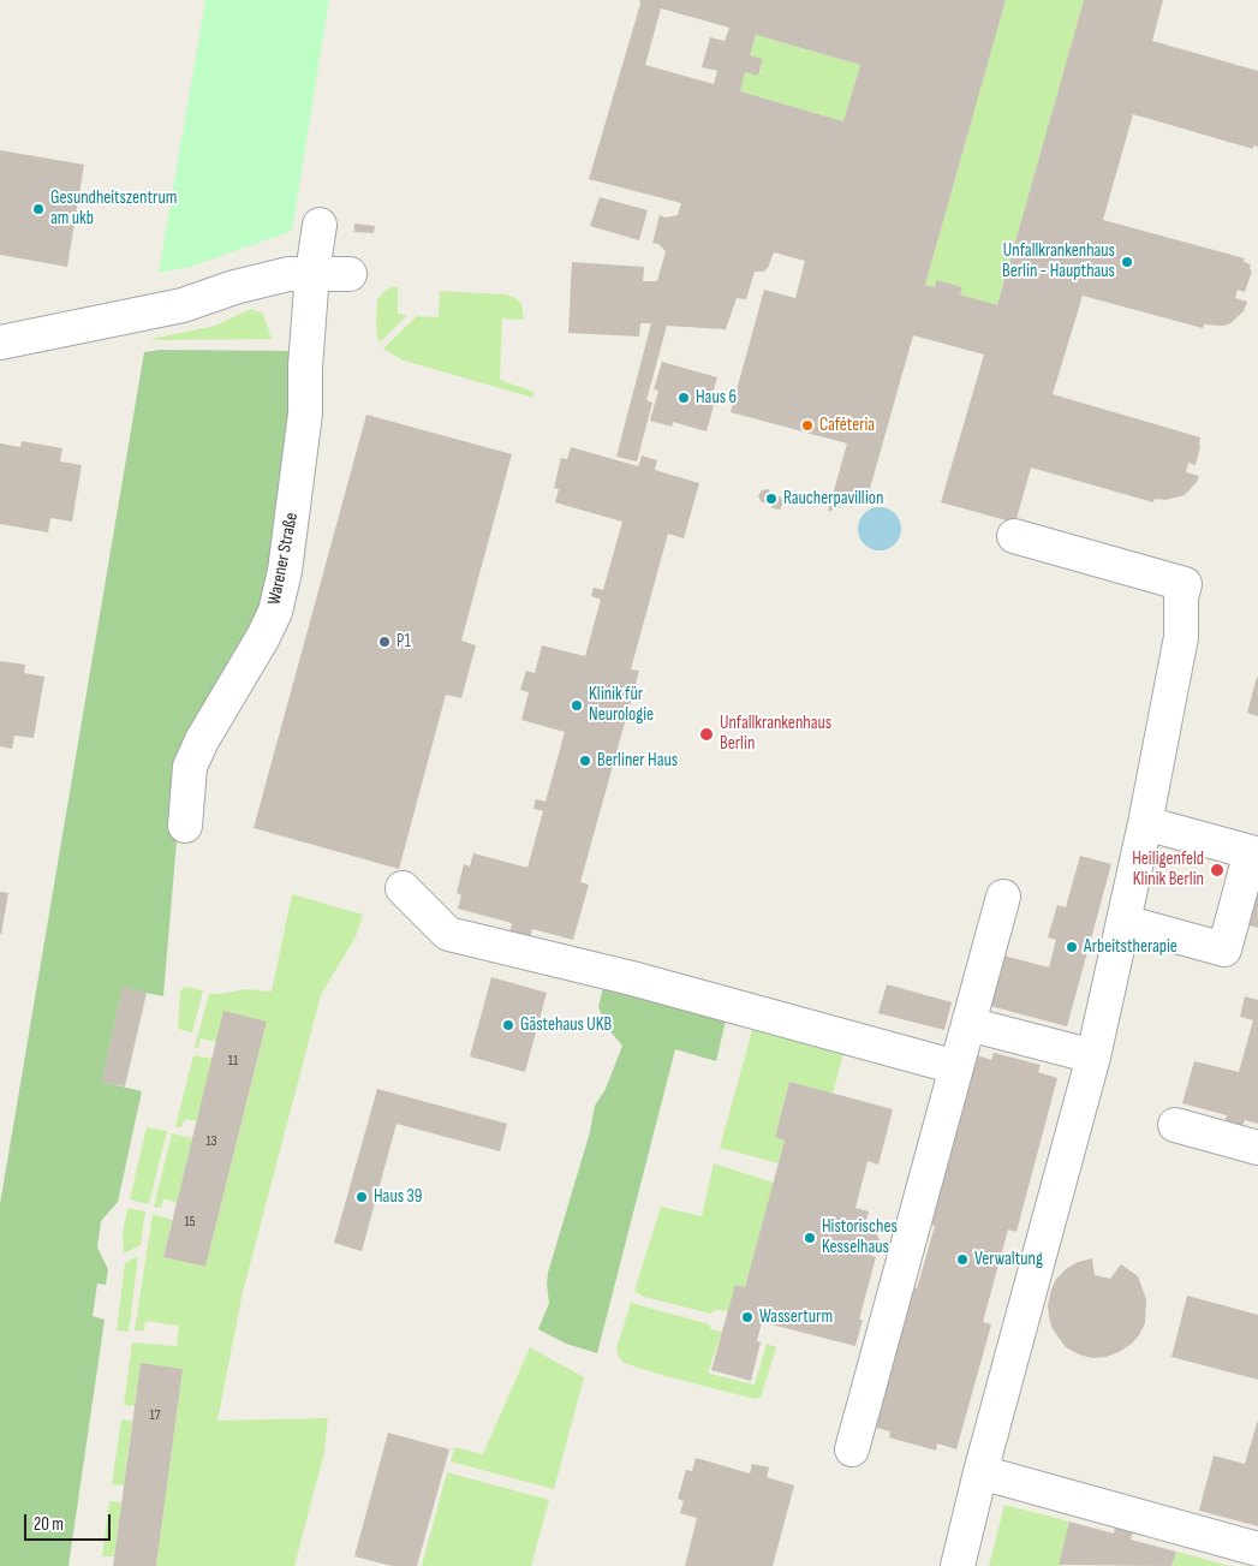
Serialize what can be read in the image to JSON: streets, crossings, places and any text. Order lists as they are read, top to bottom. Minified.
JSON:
{"streets":{"street":["Warener Straße"]},"places":["Gesundheitszentrum am ukb","Unfallkrankenhaus Berlin - Haupthaus","Haus 6","Caféteria","Raucherpavillion","P1","Klinik für Neurologie","Unfallkrankenhaus Berlin","Berliner Haus","Heiligenfeld Klinik Berlin","Arbeitstherapie","Gästehaus UKB","Haus 39","Historisches Kesselhaus","Verwaltung","Wasserturm"],"house_numbers":["11","13","15","17"],"scale_bar":"20 m"}
